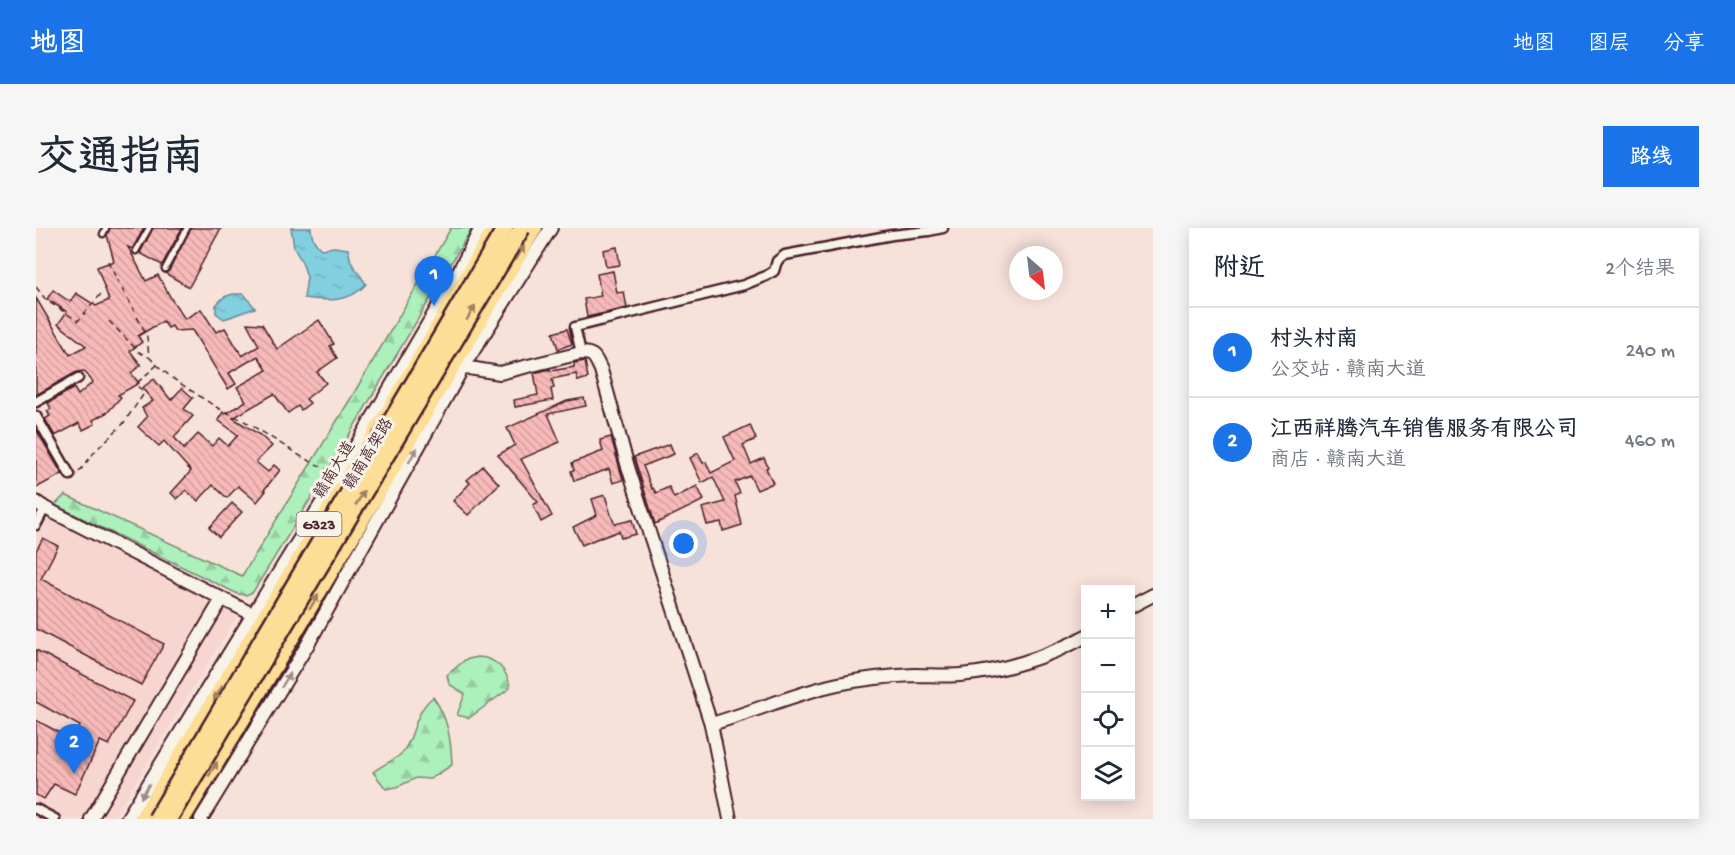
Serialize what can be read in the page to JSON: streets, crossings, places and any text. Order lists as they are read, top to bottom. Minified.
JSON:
{"streets":{"highway":["赣南高架路"],"main road":["赣南大道","G323"]},"north":"bottom right","page":{"header":"地图","nav":["地图","图层","分享"],"title":"交通指南","buttons":"路线","heading":["附近","2个结果"],"pins":["1","2"],"list":[{"mark":"1","name":"村头村南","note":"公交站 · 赣南大道","value":"240 m"},{"mark":"2","name":"江西祥腾汽车销售服务有限公司","note":"商店 · 赣南大道","value":"460 m"}],"map_buttons":["+","−"]}}
